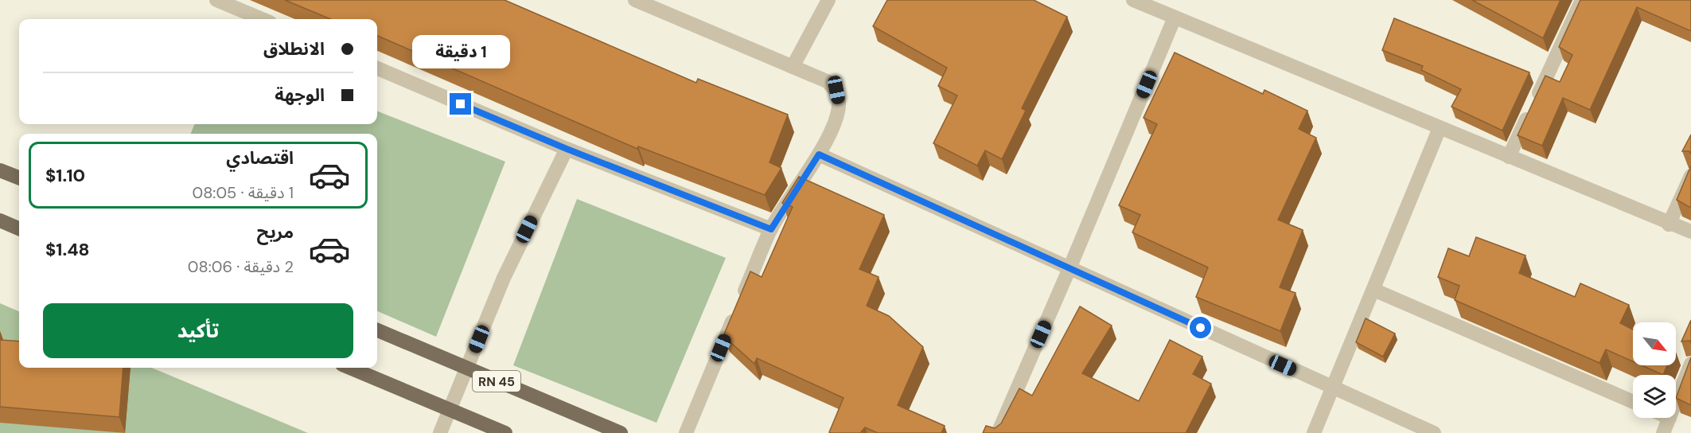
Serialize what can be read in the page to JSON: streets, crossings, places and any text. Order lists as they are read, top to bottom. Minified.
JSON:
{"streets":{"main road":["RN 45"]},"north":"bottom right","page":{"banner":["الانطلاق","الوجهة"],"bubble":"1 دقيقة","list":[{"name":"اقتصادي","note":"1 دقيقة · 08:05","value":"$1.10"},{"name":"مريح","note":"2 دقيقة · 08:06","value":"$1.48"}],"buttons":"تأكيد"}}
